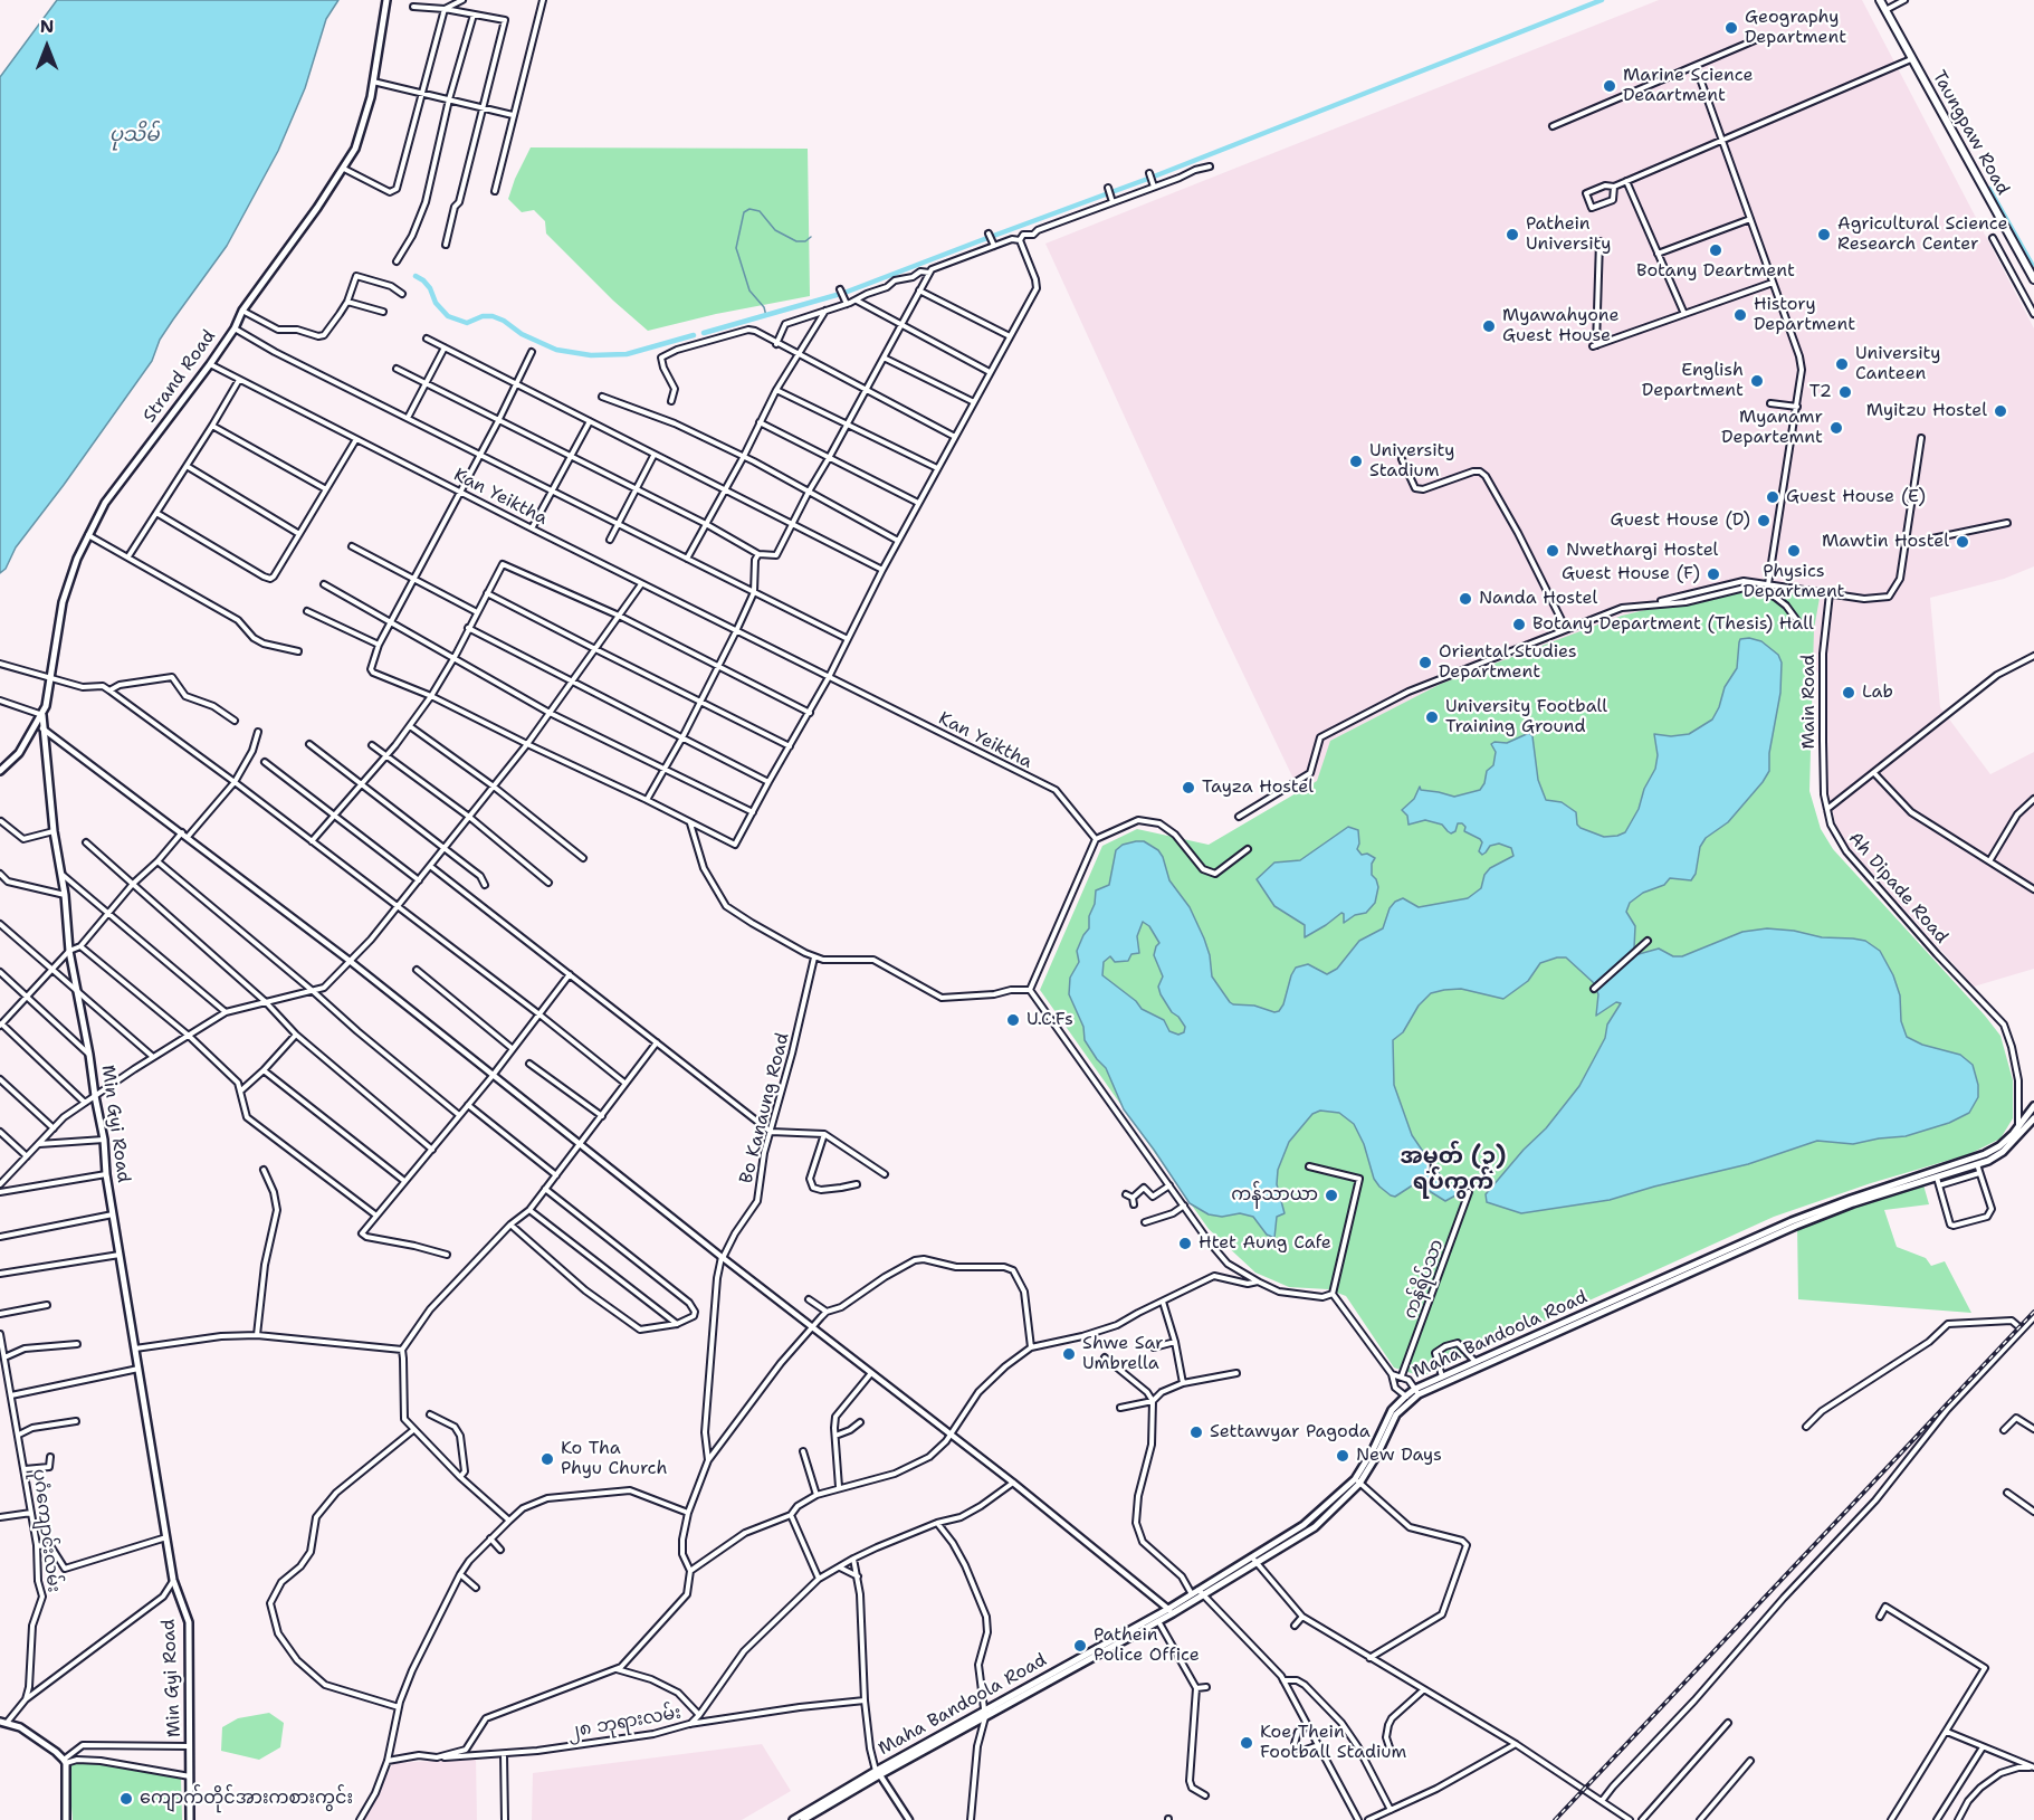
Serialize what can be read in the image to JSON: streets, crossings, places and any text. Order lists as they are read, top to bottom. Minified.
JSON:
{"streets":{"highway":["Taungpaw Road"],"main road":["Strand Road","Min Gyi Road","Maha Bandoola Road"],"street":["Kan Yeiktha","Main Road","Ah Dipade Road","Bo Kanaung Road","ကန်ရိပ်သာ","ပုဂံကျောင်းလမ်း","၂၈ ဘုရားလမ်း"]},"crossings":[["Strand Road","Kan Yeiktha"],["Strand Road","Min Gyi Road"],["Main Road","Ah Dipade Road"],["Ah Dipade Road","Maha Bandoola Road"]],"districts":["အမှတ် (၃) ရပ်ကွက်"],"water":["ပုသိမ်"],"places":["Geography Department","Marine Science Deaartment","Pathein University","Agricultural Science Research Center","Botany Deartment","History Department","Myawahyone Guest House","University Canteen","English Department","T2","Myitzu Hostel","Myanamr Departemnt","University Stadium","Guest House (E)","Guest House (D)","Mawtin Hostel","Nwethargi Hostel","Physics Department","Guest House (F)","Nanda Hostel","Botany Department (Thesis) Hall","Oriental Studies Department","Lab","University Football Training Ground","Tayza Hostel","U.C.Fs","ကန်သာယာ","Htet Aung Cafe","Shwe Sar Umbrella","Settawyar Pagoda","New Days","Ko Tha Phyu Church","Pathein Police Office","Koe Thein Football Stadium","ကျောက်တိုင်အားကစားကွင်း"],"north":"top"}
